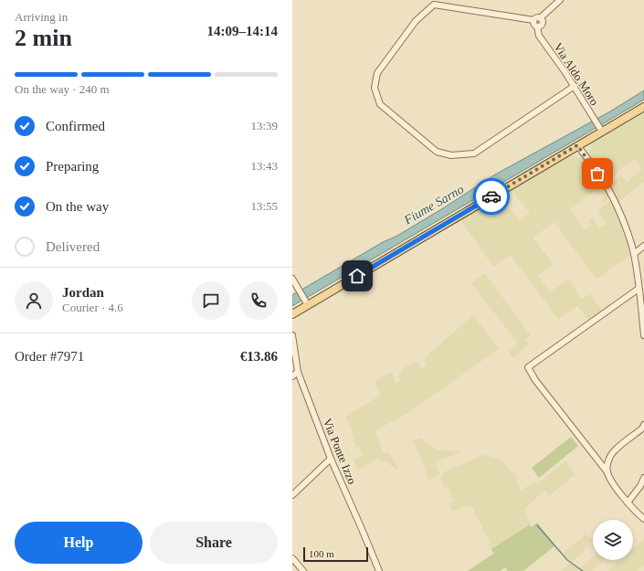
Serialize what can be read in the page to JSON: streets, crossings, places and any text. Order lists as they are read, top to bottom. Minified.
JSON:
{"streets":{"street":["Via Aldo Moro","Via Ponte Izzo"]},"water":["Fiume Sarno"],"scale_bar":"100 m","page":{"heading":["2 min","Arriving in","14:09–14:14"],"panel":["Jordan","Courier · 4.6","Order #7971","€13.86"],"bar":"On the way · 240 m","list":[["Confirmed","13:39"],["Preparing","13:43"],["On the way","13:55"],"Delivered"],"buttons":["Help","Share"],"scale":"100 m"}}
